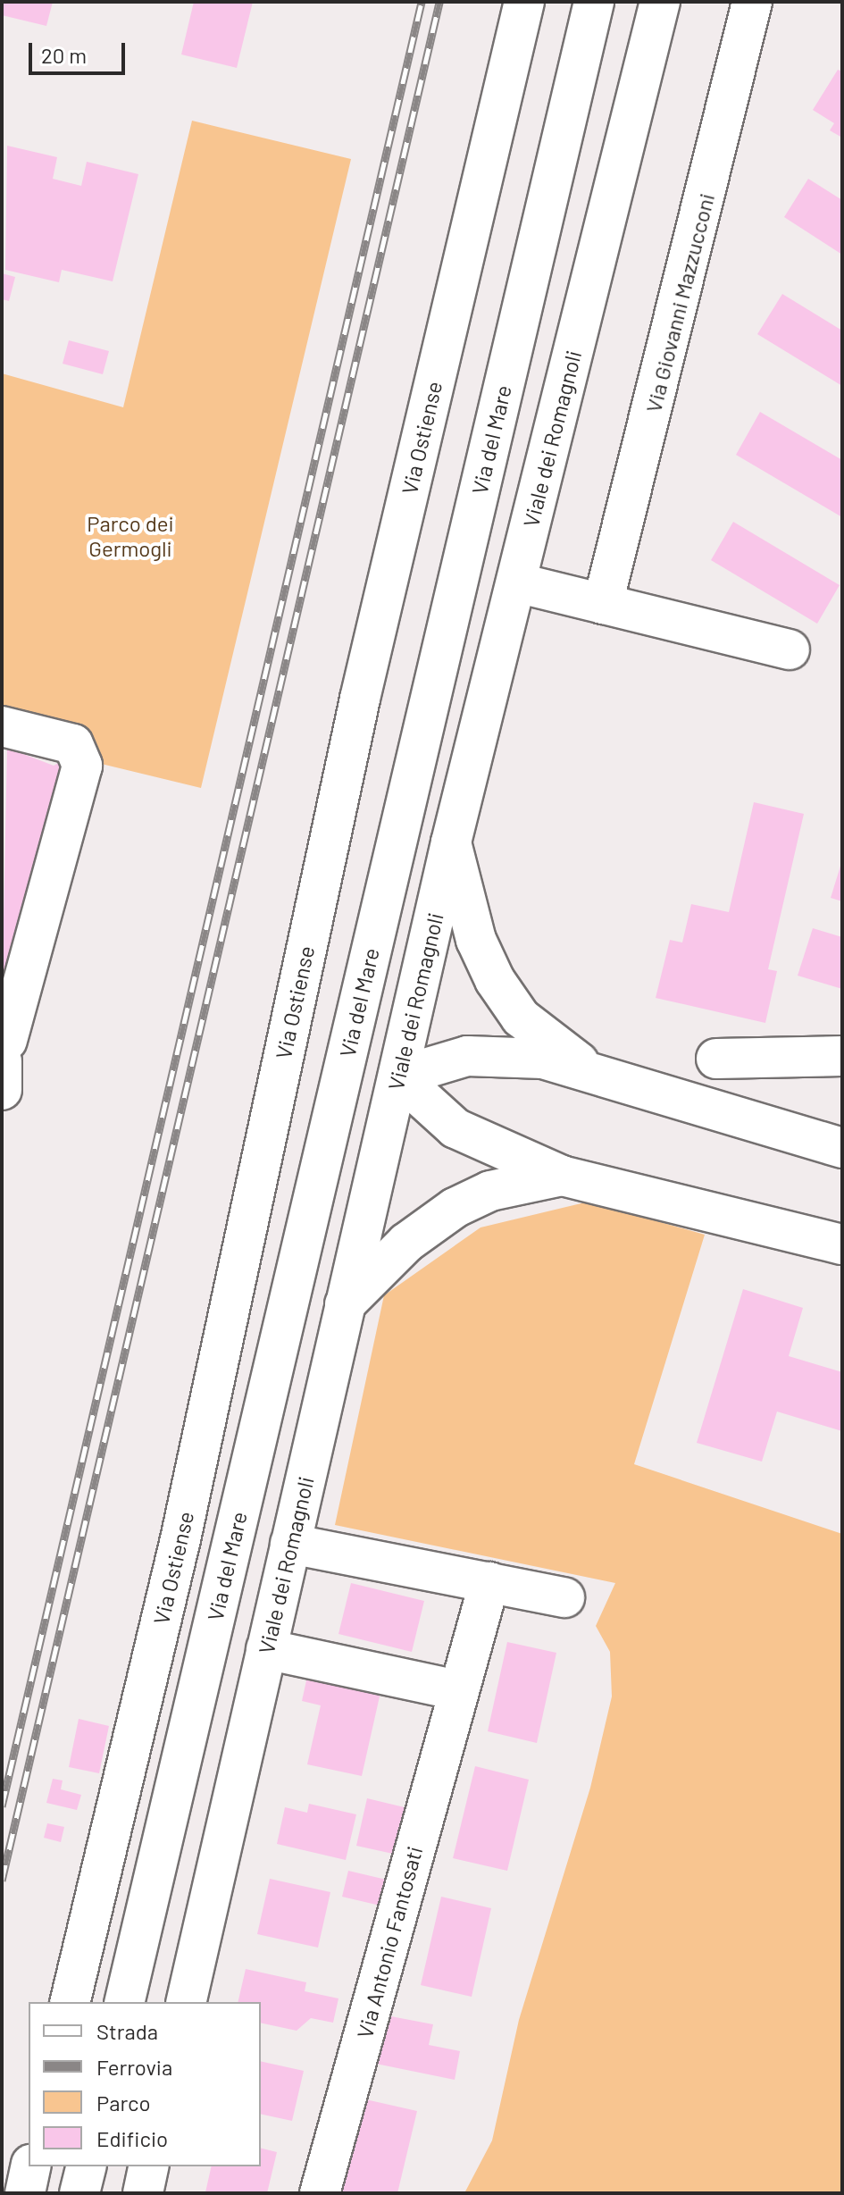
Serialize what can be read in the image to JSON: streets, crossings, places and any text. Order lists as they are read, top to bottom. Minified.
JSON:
{"streets":{"main road":["Via Giovanni Mazzucconi","Via Ostiense","Viale dei Romagnoli","Via del Mare","Via Antonio Fantosati"]},"parks":["Parco dei Germogli"],"legend":["Strada","Ferrovia","Parco","Edificio"],"scale_bar":"20 m"}
